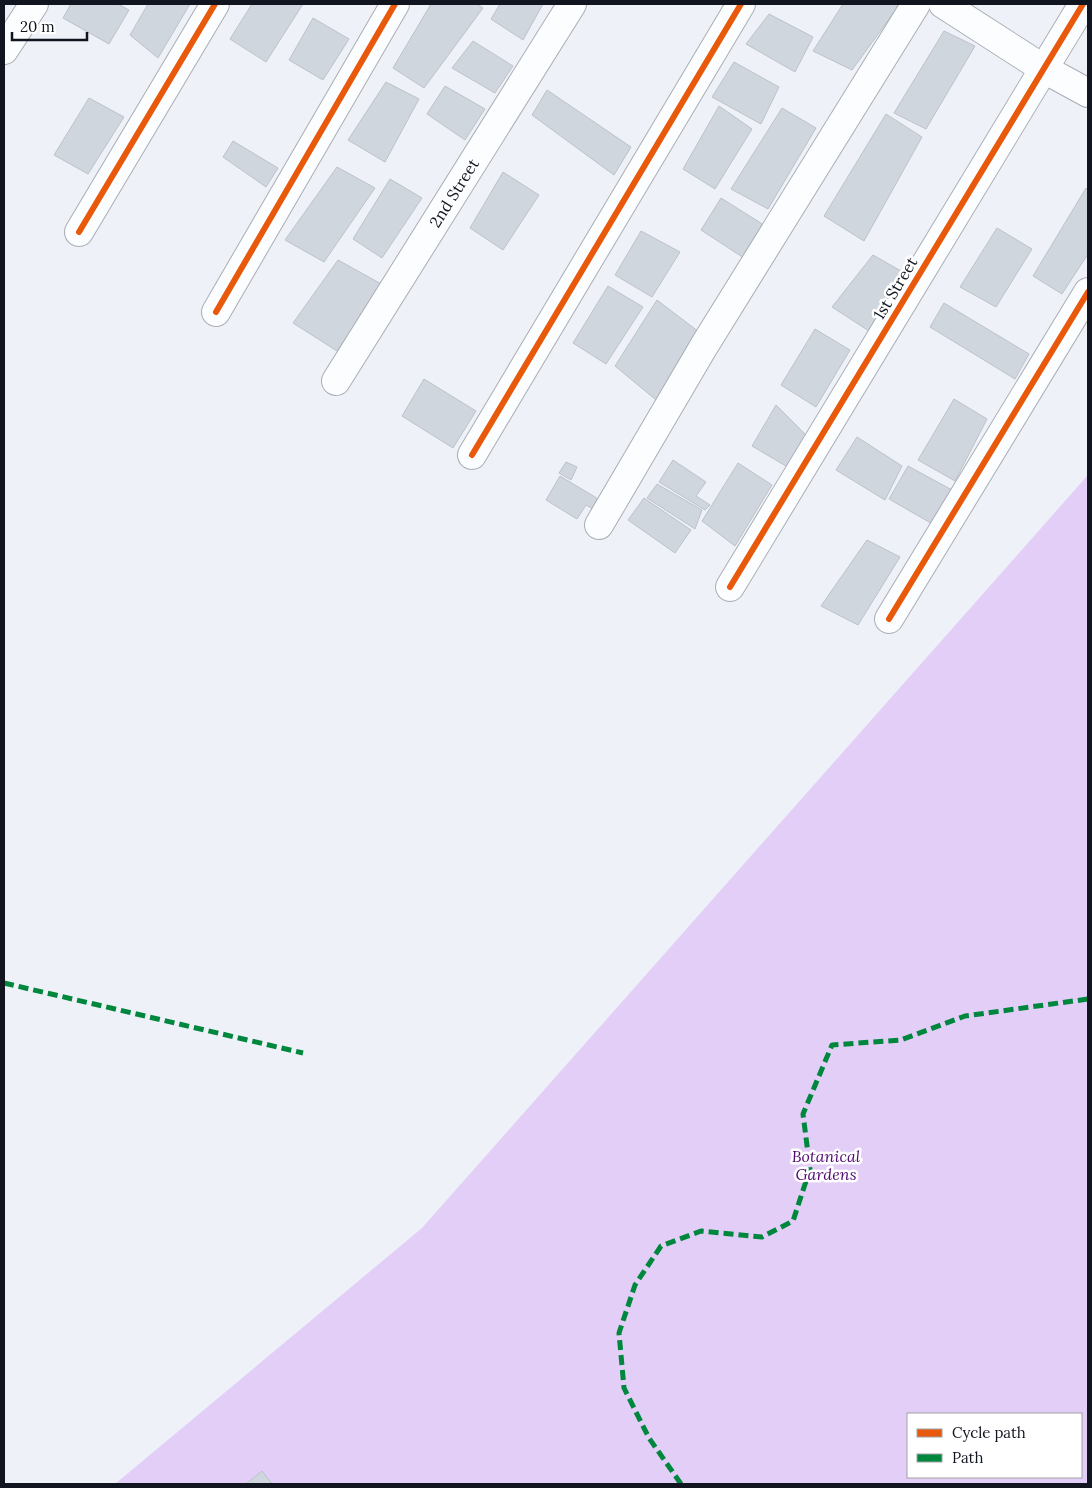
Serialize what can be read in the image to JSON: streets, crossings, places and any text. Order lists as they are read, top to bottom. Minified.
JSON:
{"streets":{"street":["2nd Street","1st Street"]},"parks":["Botanical Gardens"],"legend":["Cycle path","Path"],"scale_bar":"20 m"}
